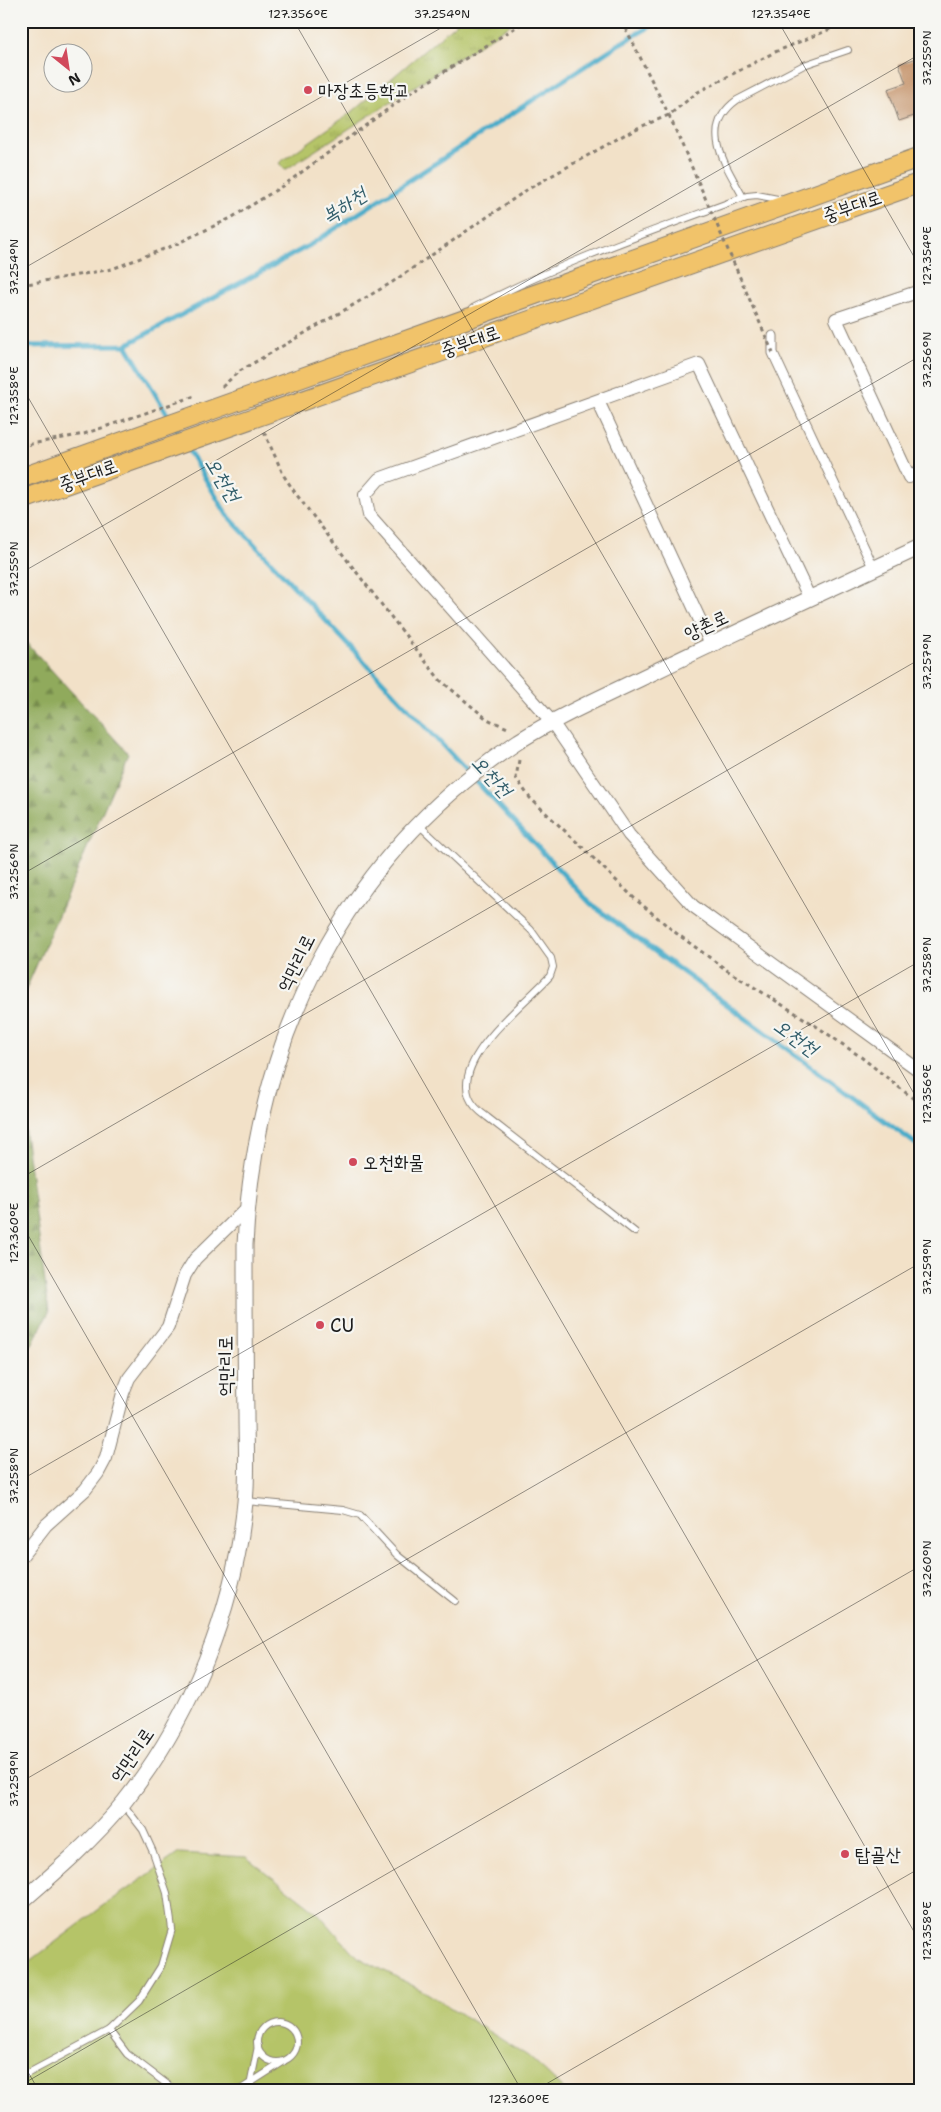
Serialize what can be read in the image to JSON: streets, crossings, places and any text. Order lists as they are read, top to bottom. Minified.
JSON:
{"streets":{"main road":["중부대로"],"street":["양촌로","억만리로"]},"crossings":[["양촌로","억만리로"]],"water":["복하천","오천천"],"places":["마장초등학교","오천화물","CU","탑골산"],"north":"bottom right","coordinates":["127.356°E","37.254°N","127.354°E","37.255°N","37.256°N","127.358°E","37.257°N","37.258°N","127.360°E","37.259°N","37.260°N"]}
